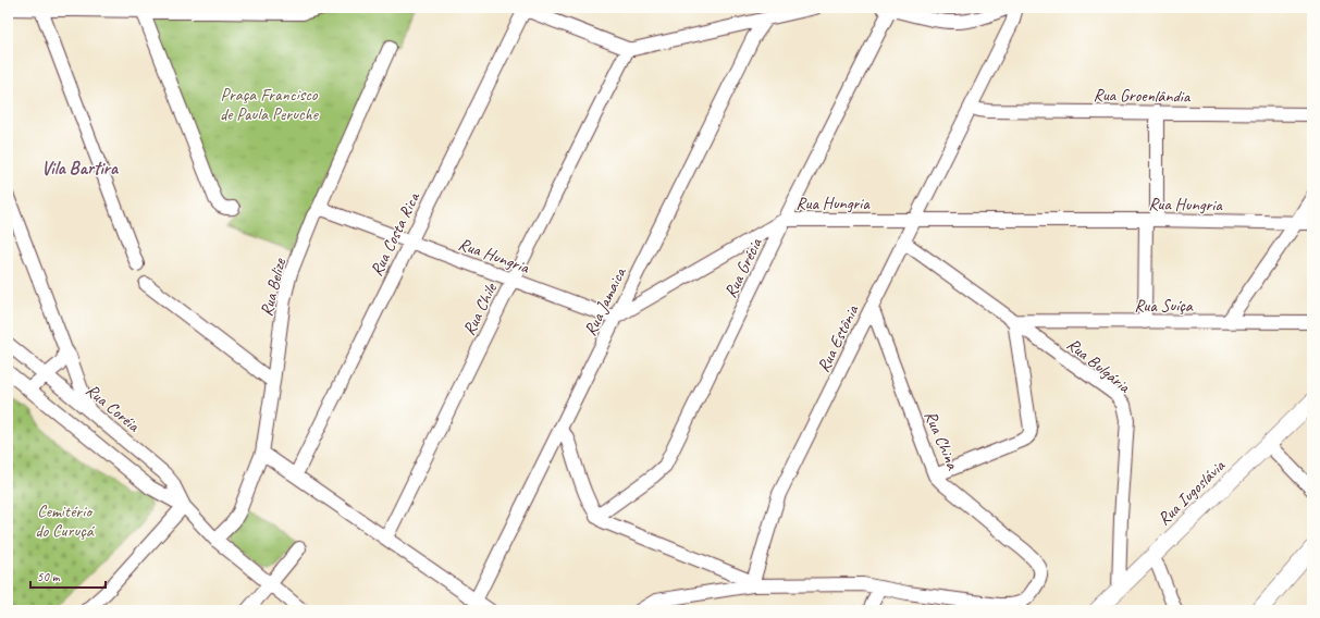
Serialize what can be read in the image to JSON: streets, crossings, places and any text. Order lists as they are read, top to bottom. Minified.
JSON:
{"streets":{"main road":["Rua Iugoslávia"],"street":["Rua Groenlândia","Rua Hungria","Rua Costa Rica","Rua Grécia","Rua Belize","Rua Jamaica","Rua Suíça","Rua Chile","Rua Estônia","Rua Bulgária","Rua Coréia","Rua China"]},"crossings":[["Rua Groenlândia","Rua Estônia"],["Rua Hungria","Rua Costa Rica"],["Rua Hungria","Rua Grécia"],["Rua Hungria","Rua Belize"],["Rua Hungria","Rua Jamaica"],["Rua Hungria","Rua Chile"],["Rua Hungria","Rua Estônia"],["Rua Belize","Rua Coréia"],["Rua Suíça","Rua Bulgária"],["Rua Estônia","Rua Bulgária"],["Rua Estônia","Rua China"],["Rua Bulgária","Rua Iugoslávia"]],"districts":["Vila Bartira"],"parks":["Praça Francisco de Paula Peruche","Cemitério do Curuçá"],"scale_bar":"50 m"}
